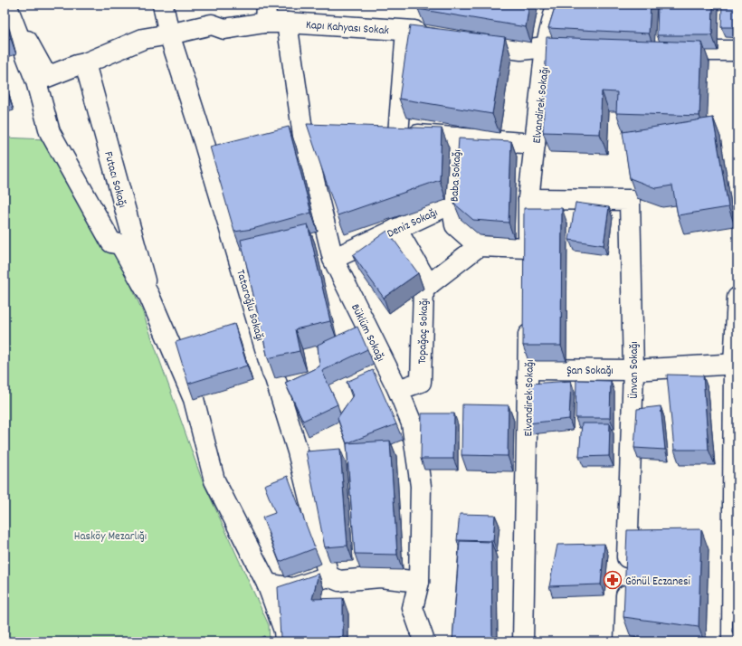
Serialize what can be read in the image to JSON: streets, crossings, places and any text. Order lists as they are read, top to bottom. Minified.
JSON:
{"streets":{"street":["Kapı Kahyası Sokak","Elvandirek Sokağı","Baba Sokağı","Futacı Sokağı","Deniz Sokağı","Tataroğlu Sokağı","Topağaç Sokağı","Büklüm Sokağı","Şan Sokağı","Ünvan Sokağı"]},"crossings":[["Kapı Kahyası Sokak","Elvandirek Sokağı"],["Kapı Kahyası Sokak","Futacı Sokağı"],["Kapı Kahyası Sokak","Tataroğlu Sokağı"],["Kapı Kahyası Sokak","Büklüm Sokağı"],["Elvandirek Sokağı","Baba Sokağı"],["Elvandirek Sokağı","Topağaç Sokağı"],["Elvandirek Sokağı","Şan Sokağı"],["Elvandirek Sokağı","Ünvan Sokağı"],["Baba Sokağı","Deniz Sokağı"],["Baba Sokağı","Topağaç Sokağı"],["Deniz Sokağı","Büklüm Sokağı"],["Topağaç Sokağı","Büklüm Sokağı"],["Şan Sokağı","Ünvan Sokağı"]],"parks":["Hasköy Mezarlığı"],"places":{"pharmacy":["Gönül Eczanesi"]}}
